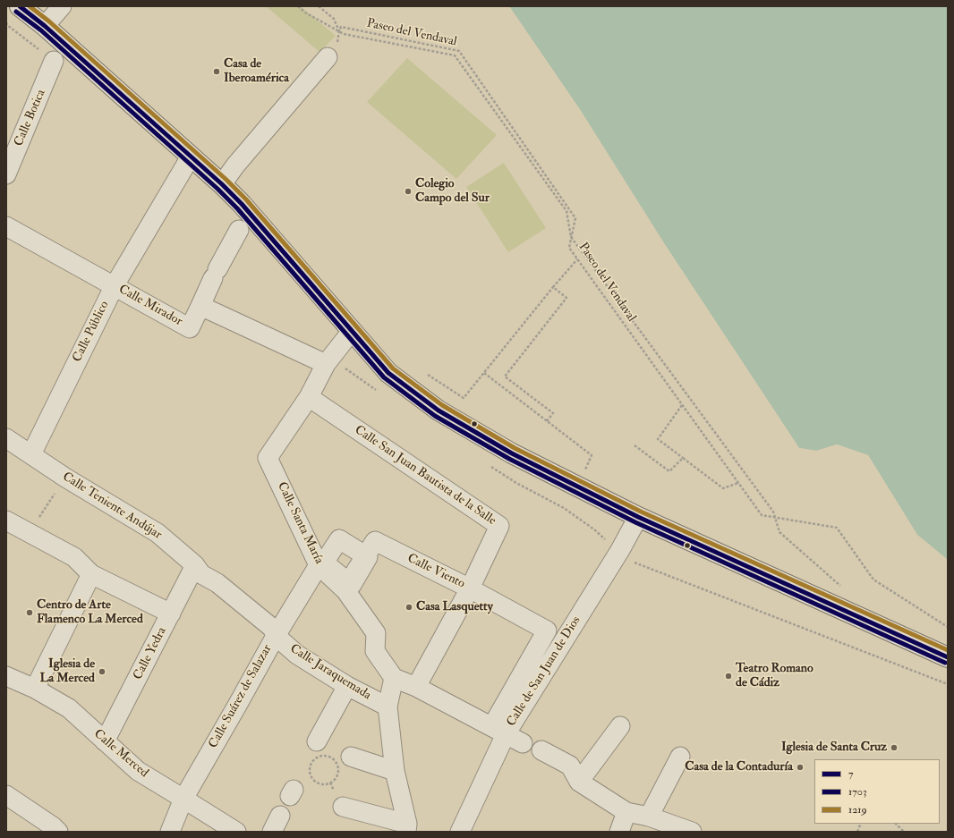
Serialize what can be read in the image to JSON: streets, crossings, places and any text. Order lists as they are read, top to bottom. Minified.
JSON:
{"streets":{"street":["Calle Botica","Calle Mirador","Calle Público","Calle San Juan Bautista de la Salle","Calle Teniente Andújar","Calle Santa María","Calle Viento","Calle Yedra","Calle de San Juan de Dios","Calle Jaraquemada","Calle Suárez de Salazar","Calle Merced"],"path":["Paseo del Vendaval"]},"crossings":[["Calle Mirador","Calle Público"],["Calle Mirador","Calle Santa María"],["Calle Público","Calle Teniente Andújar"],["Calle San Juan Bautista de la Salle","Calle Santa María"],["Calle San Juan Bautista de la Salle","Calle Viento"],["Calle Teniente Andújar","Calle Yedra"],["Calle Teniente Andújar","Calle Jaraquemada"],["Calle Teniente Andújar","Calle Suárez de Salazar"],["Calle Santa María","Calle Suárez de Salazar"],["Calle Viento","Calle de San Juan de Dios"],["Calle Yedra","Calle Merced"],["Calle Jaraquemada","Calle Suárez de Salazar"],["Calle Suárez de Salazar","Calle Merced"]],"places":["Casa de Iberoamérica","Colegio Campo del Sur","Casa Lasquetty","Centro de Arte Flamenco La Merced","Iglesia de La Merced","Teatro Romano de Cádiz","Iglesia de Santa Cruz","Casa de la Contaduría"],"lines":["transit line 7","transit line 1219","transit line 1703"],"legend":["7","1703","1219"]}
